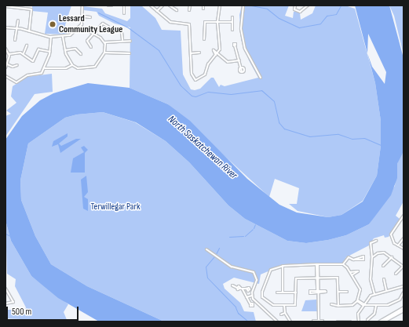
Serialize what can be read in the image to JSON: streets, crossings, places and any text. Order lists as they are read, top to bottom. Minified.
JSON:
{"water":["North Saskatchewan River"],"parks":["Terwillegar Park"],"places":["Lessard Community League"],"scale_bar":"500 m"}
